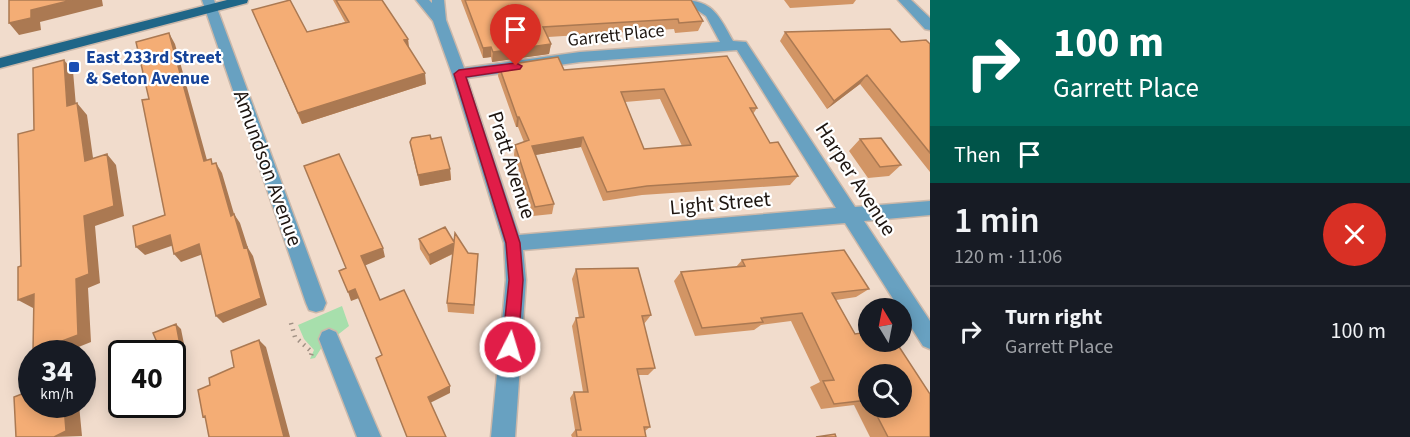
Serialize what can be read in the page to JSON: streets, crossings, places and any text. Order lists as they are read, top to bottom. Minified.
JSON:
{"streets":{"street":["Garrett Place","Pratt Avenue","Amundson Avenue","Harper Avenue","Light Street"]},"crossings":[["Garrett Place","Pratt Avenue"],["Garrett Place","Harper Avenue"],["Pratt Avenue","Light Street"],["Harper Avenue","Light Street"]],"places":{"transit":["East 233rd Street & Seton Avenue"]},"north":"top","page":{"turn":["100 m","Garrett Place"],"then":"Then","heading":["1 min","120 m · 11:06"],"list":[{"name":"Turn right","note":"Garrett Place","value":"100 m"}],"speed":"34 km/h","limit":"40"}}
